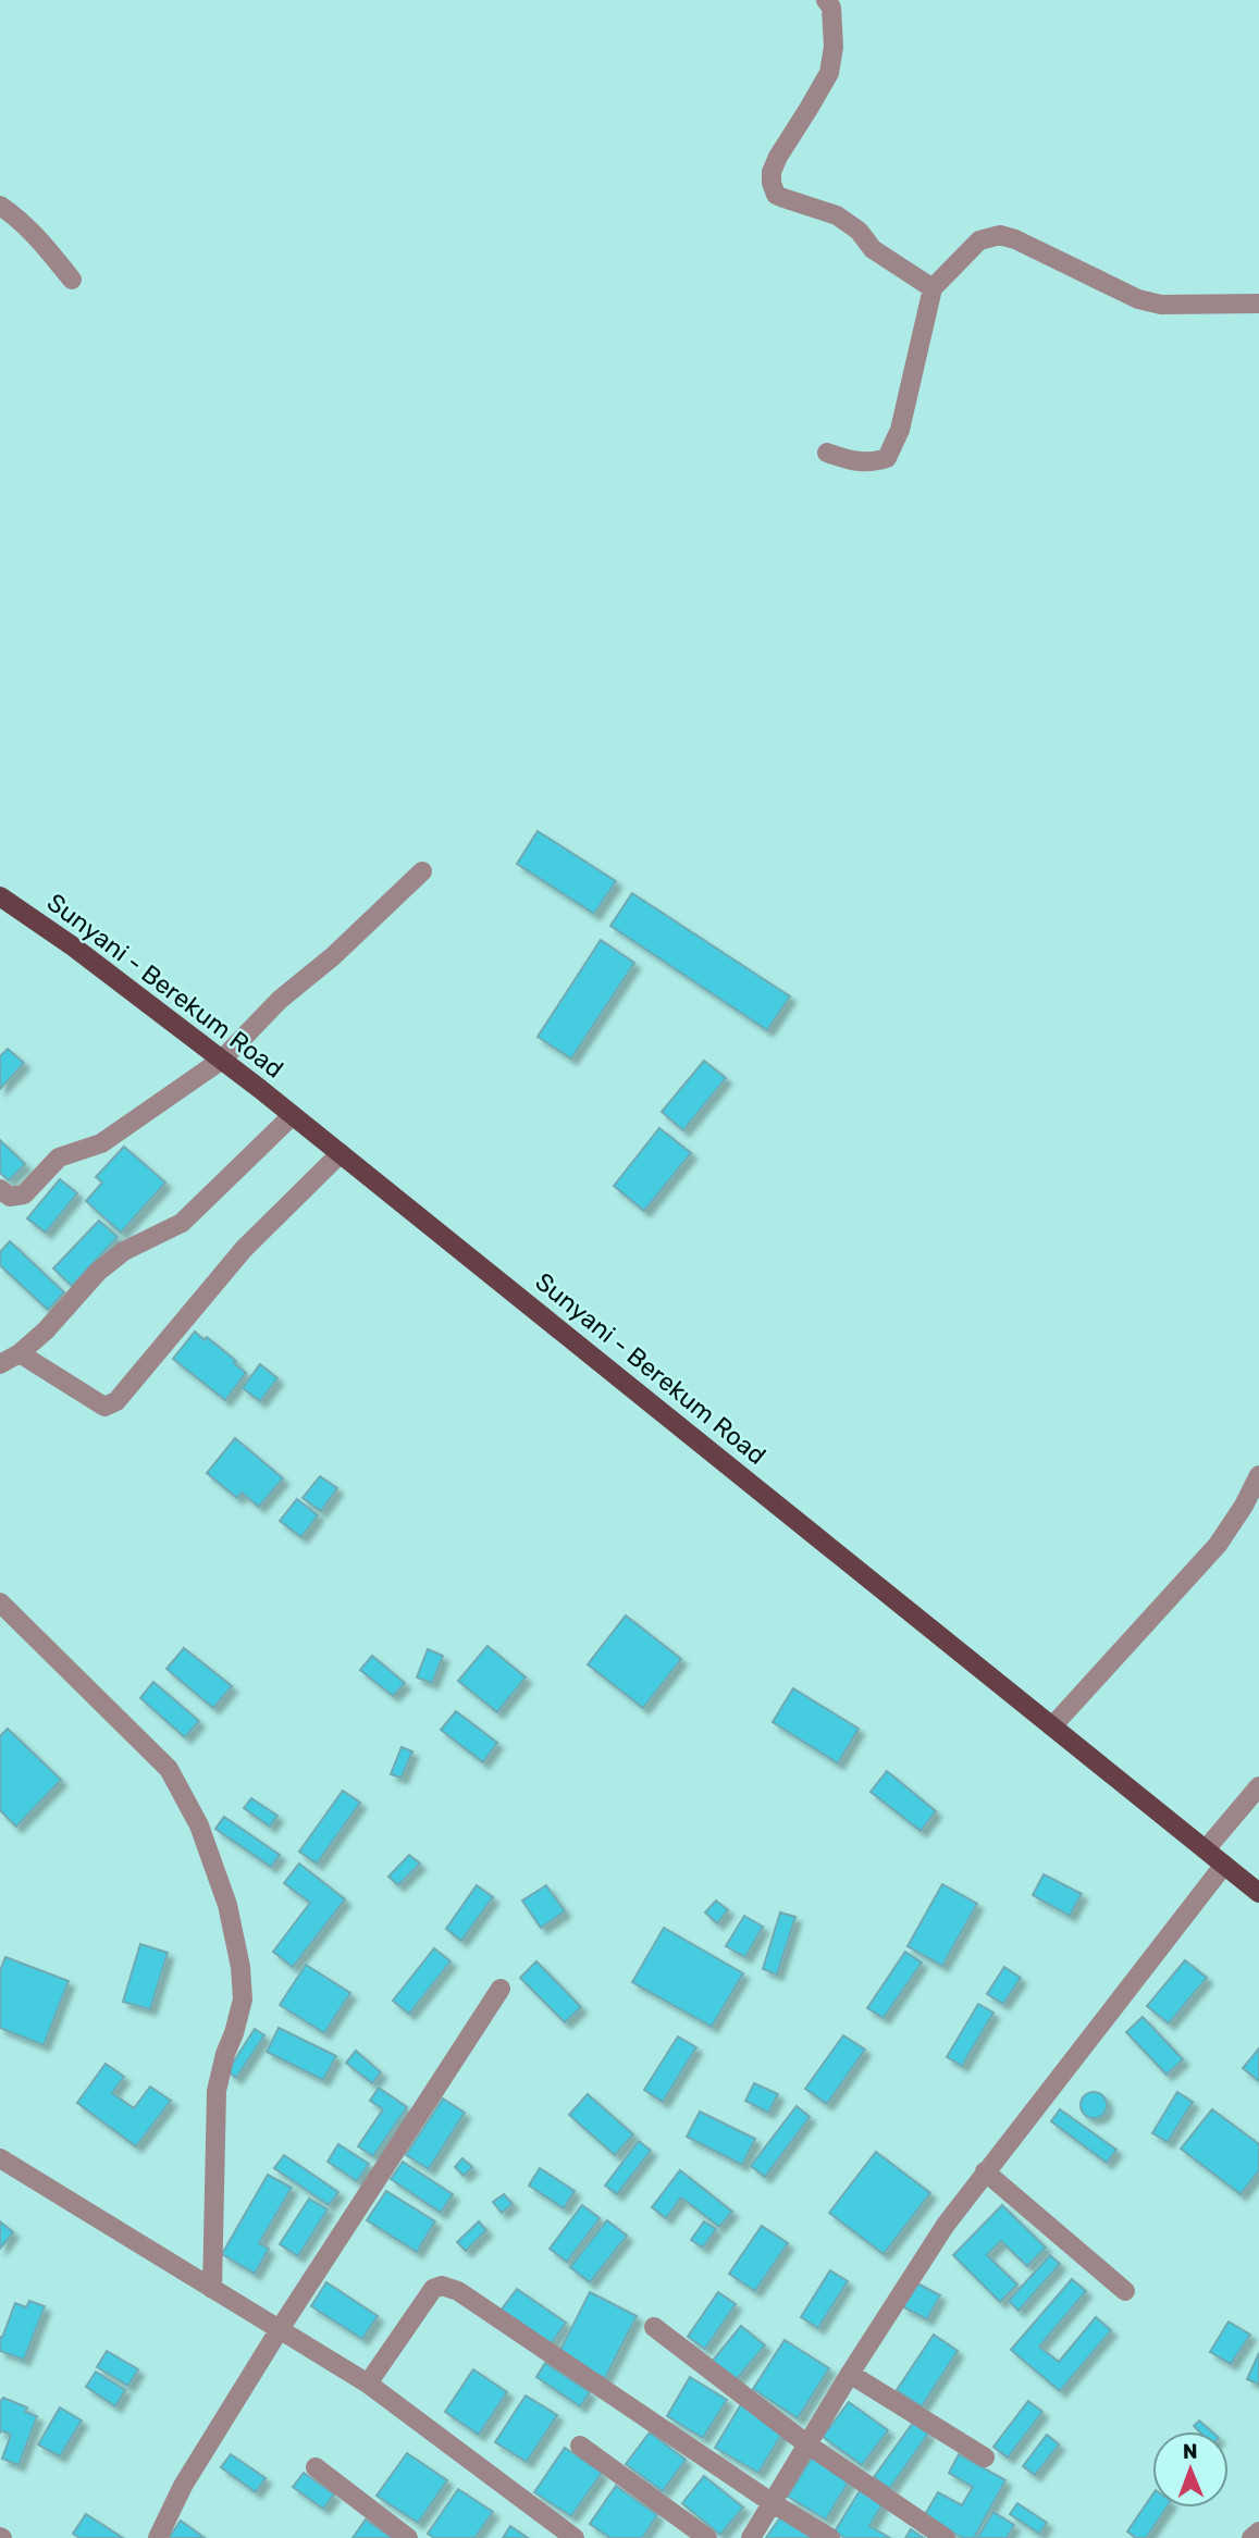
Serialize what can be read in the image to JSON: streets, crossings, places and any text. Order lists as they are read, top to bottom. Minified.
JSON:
{"streets":{"main road":["Sunyani - Berekum Road"]},"north":"top"}
